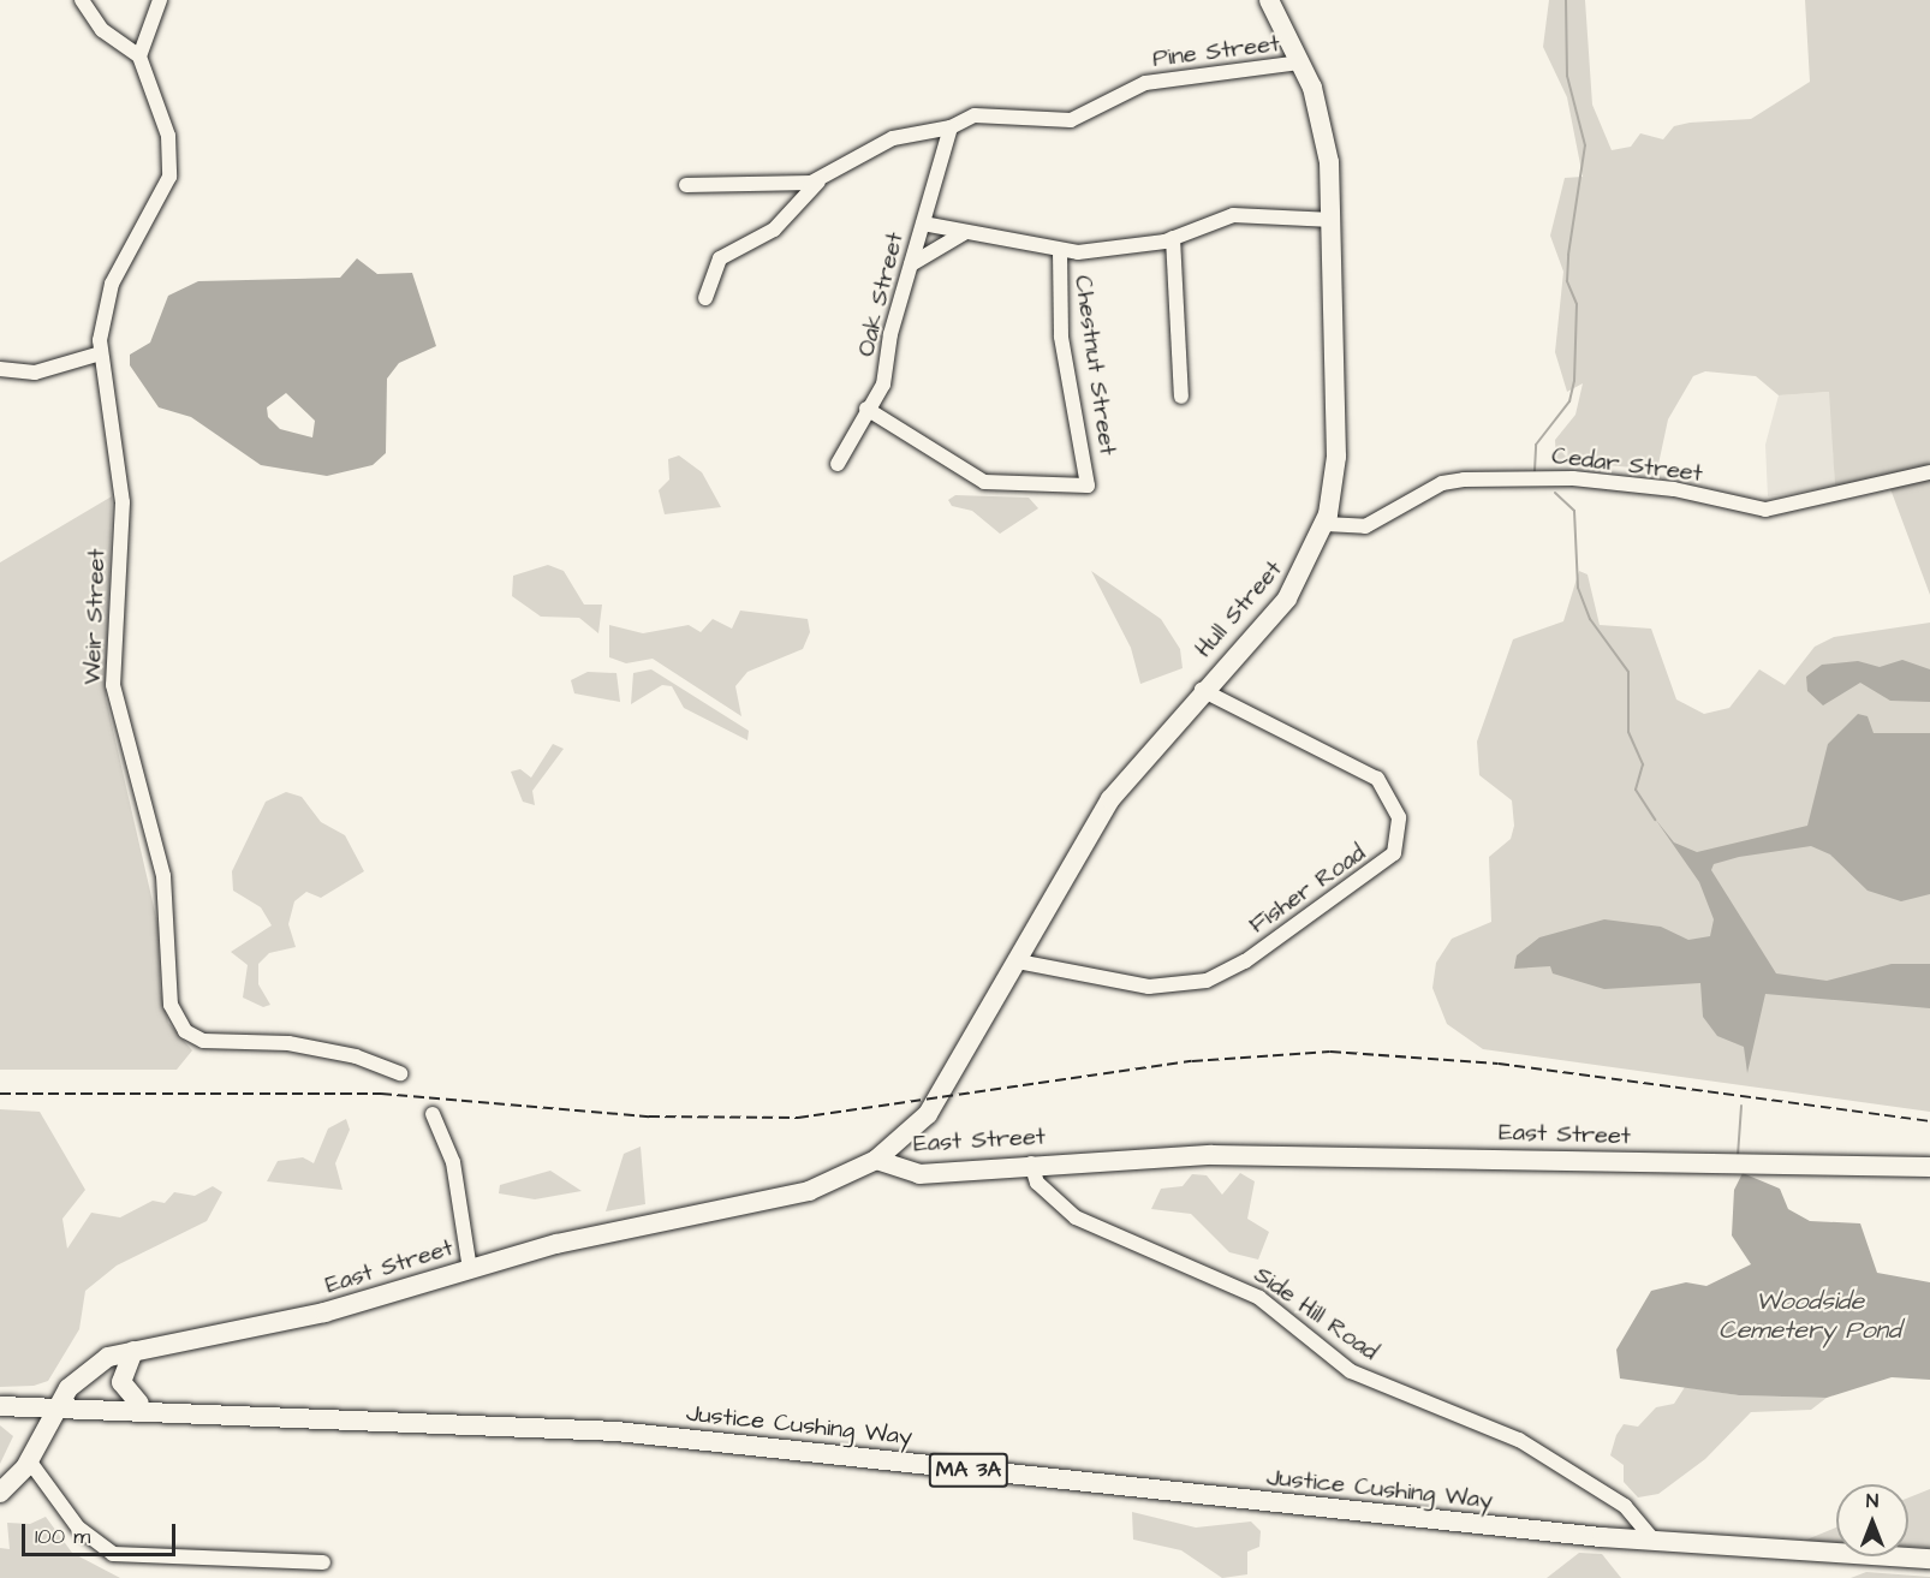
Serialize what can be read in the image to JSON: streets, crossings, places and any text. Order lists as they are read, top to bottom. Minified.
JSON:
{"streets":{"main road":["Hull Street","East Street","Justice Cushing Way","MA 3A"],"street":["Pine Street","Oak Street","Chestnut Street","Cedar Street","Weir Street","Fisher Road","Side Hill Road"]},"crossings":[["Pine Street","Oak Street"],["Pine Street","Hull Street"],["Oak Street","Chestnut Street"],["Cedar Street","Hull Street"],["Hull Street","Fisher Road"],["Hull Street","East Street"],["East Street","Side Hill Road"],["East Street","Justice Cushing Way"],["Side Hill Road","Justice Cushing Way"]],"water":["Woodside Cemetery Pond"],"scale_bar":"100 m","north":"top"}
